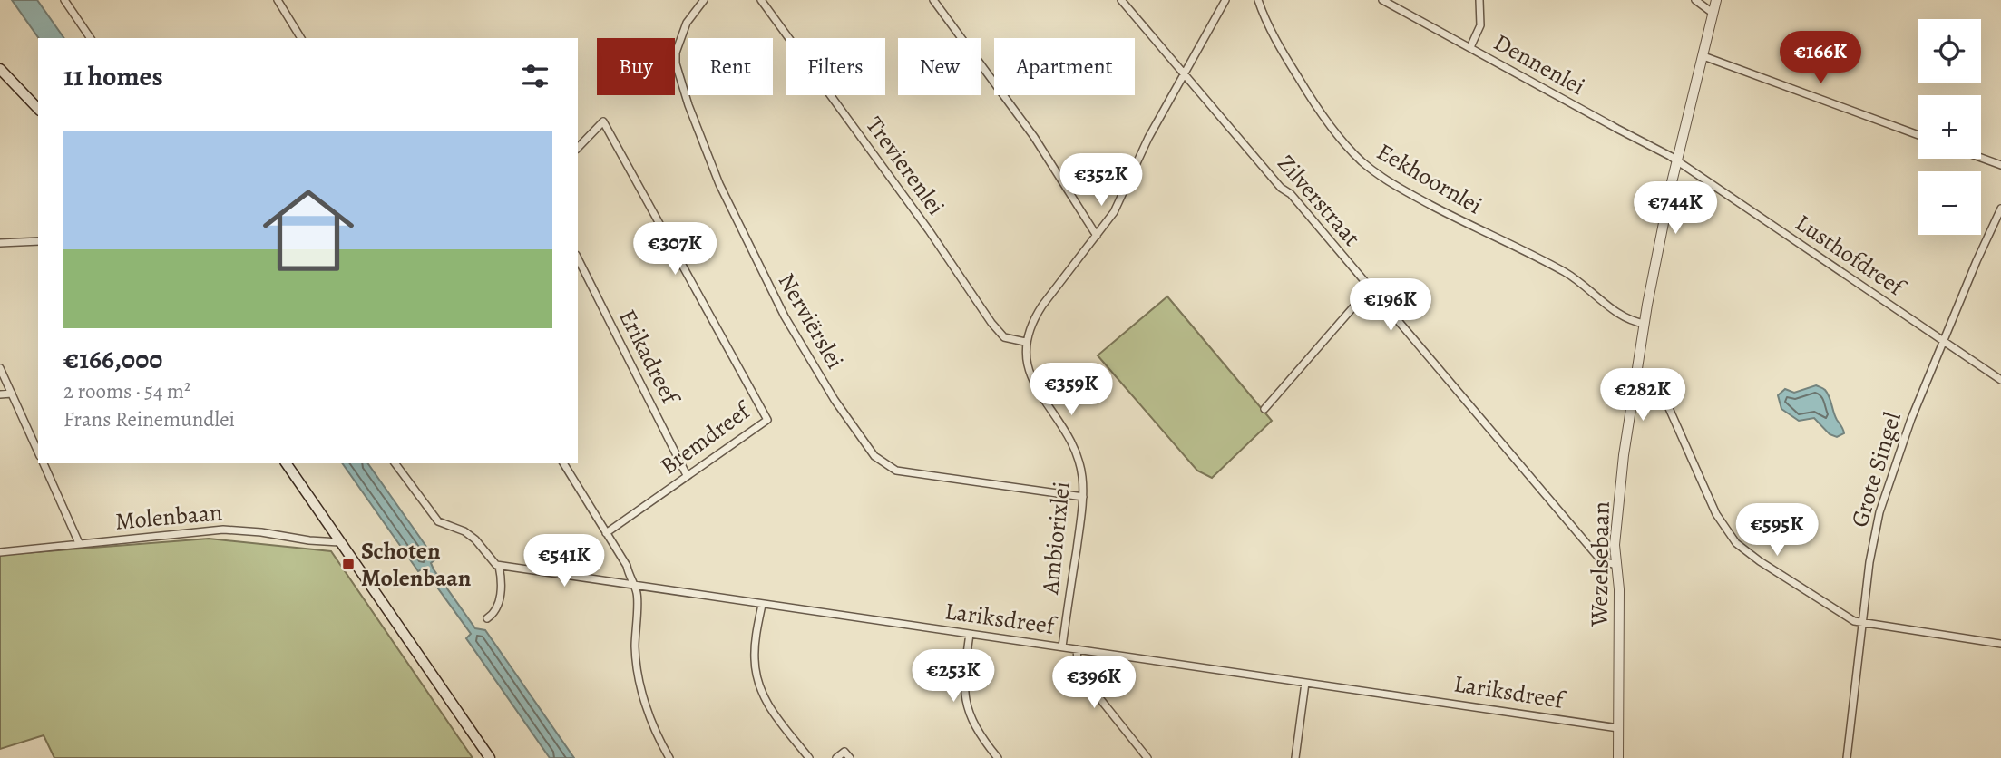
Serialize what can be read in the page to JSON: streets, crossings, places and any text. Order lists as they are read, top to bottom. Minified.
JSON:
{"streets":{"street":["Dennenlei","Trevierenlei","Eekhoornlei","Zilverstraat","Lusthofdreef","Nerviërslei","Erikadreef","Bremdreef","Grote Singel","Molenbaan","Ambiorixlei","Wezelsebaan","Lariksdreef"]},"crossings":[["Dennenlei","Lusthofdreef"],["Dennenlei","Wezelsebaan"],["Trevierenlei","Ambiorixlei"],["Eekhoornlei","Wezelsebaan"],["Zilverstraat","Wezelsebaan"],["Lusthofdreef","Grote Singel"],["Lusthofdreef","Wezelsebaan"],["Nerviërslei","Ambiorixlei"],["Erikadreef","Bremdreef"],["Ambiorixlei","Lariksdreef"],["Wezelsebaan","Lariksdreef"]],"places":{"transit":["Schoten Molenbaan"]},"page":{"map_buttons":["+","−"],"price":["€166K","€352K","€744K","€307K","€196K","€359K","€282K","€595K","€541K","€253K","€396K"],"chip":["Buy","Rent","Filters","New","Apartment"],"heading":"11 homes","list":[{"name":"€166,000","note":"2 rooms · 54 m² · Frans Reinemundlei"}]}}
